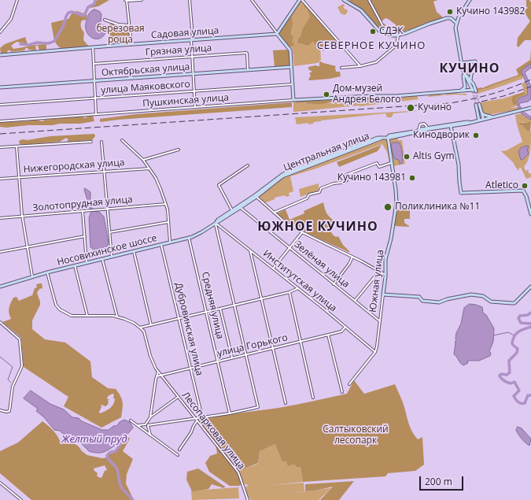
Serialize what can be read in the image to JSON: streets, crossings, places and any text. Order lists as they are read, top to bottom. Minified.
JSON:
{"streets":{"street":["Садовая улица","Грязная улица","Октябрьская улица","улица Маяковского","Пушкинская улица","Центральная улица","Нижегородская улица","Золотопрудная улица","Носовихинское шоссе","Зелёная улица","Институтская улица","Южная улица","Средняя улица","Дубровинская улица","улица Горького","Лесопарковая улица"]},"crossings":[["Грязная улица","Октябрьская улица"],["Центральная улица","Носовихинское шоссе"],["Центральная улица","Зелёная улица"],["Центральная улица","Институтская улица"],["Центральная улица","Южная улица"],["Носовихинское шоссе","Институтская улица"],["Носовихинское шоссе","Средняя улица"],["Носовихинское шоссе","Дубровинская улица"],["Зелёная улица","Южная улица"],["Институтская улица","Южная улица"],["Институтская улица","улица Горького"],["Средняя улица","улица Горького"],["Дубровинская улица","улица Горького"],["улица Горького","Лесопарковая улица"]],"districts":["СЕВЕРНОЕ КУЧИНО","КУЧИНО","ЮЖНОЕ КУЧИНО"],"water":["Желтый пруд"],"parks":["березовая роща","Салтыковский лесопарк"],"places":["Кучино 143982","СДЭК","Дом-музей Андрея Белого","Кучино","Кинодворик","Altis Gym","Кучино 143981","Atletico","Поликлиника №11"],"scale_bar":"200 m"}
